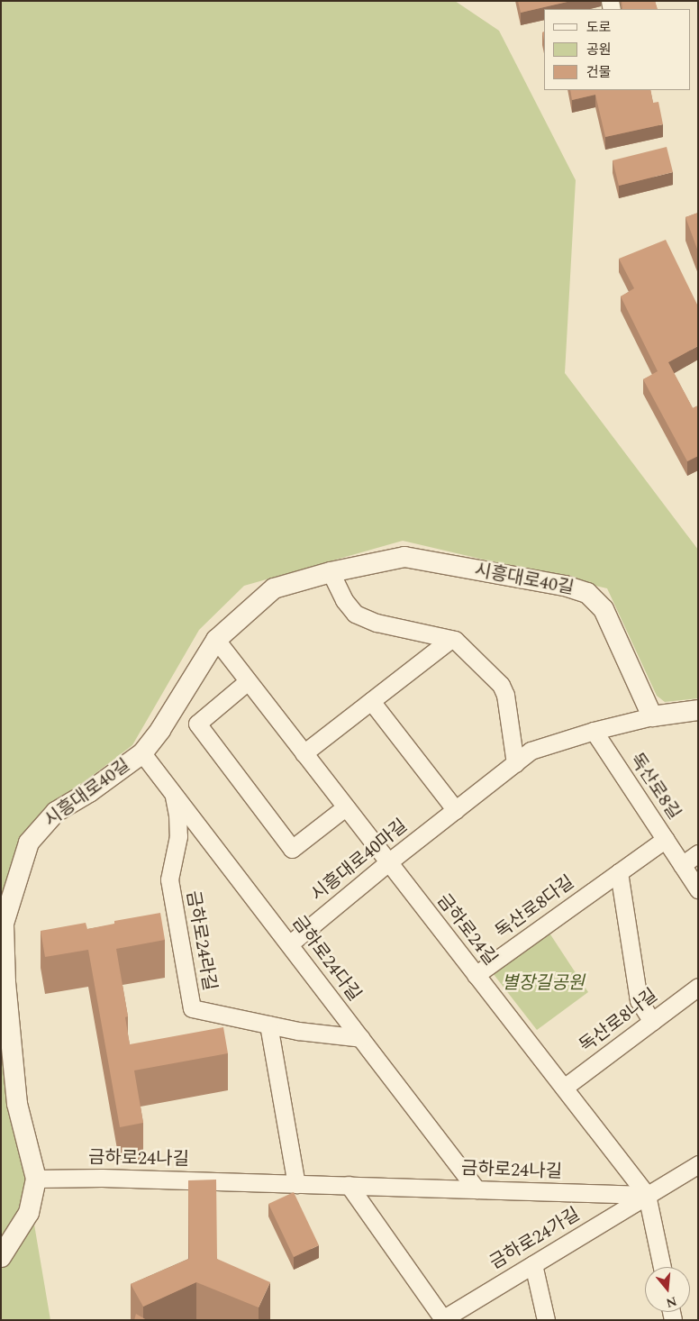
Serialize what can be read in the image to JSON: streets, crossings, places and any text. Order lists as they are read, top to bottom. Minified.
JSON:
{"streets":{"street":["시흥대로40길","독산로8길","시흥대로40마길","독산로8다길","금하로24길","금하로24라길","금하로24다길","독산로8나길","금하로24나길","금하로24가길"]},"crossings":[["시흥대로40길","시흥대로40마길"],["시흥대로40길","금하로24길"],["시흥대로40길","금하로24다길"],["시흥대로40길","금하로24나길"],["독산로8길","시흥대로40마길"],["독산로8길","독산로8다길"],["시흥대로40마길","금하로24길"],["시흥대로40마길","금하로24다길"],["독산로8다길","금하로24길"],["금하로24길","독산로8나길"],["금하로24길","금하로24나길"],["금하로24길","금하로24가길"],["금하로24라길","금하로24다길"],["금하로24다길","금하로24나길"],["금하로24나길","금하로24가길"]],"parks":["별장길공원"],"legend":["도로","공원","건물"],"north":"bottom"}
